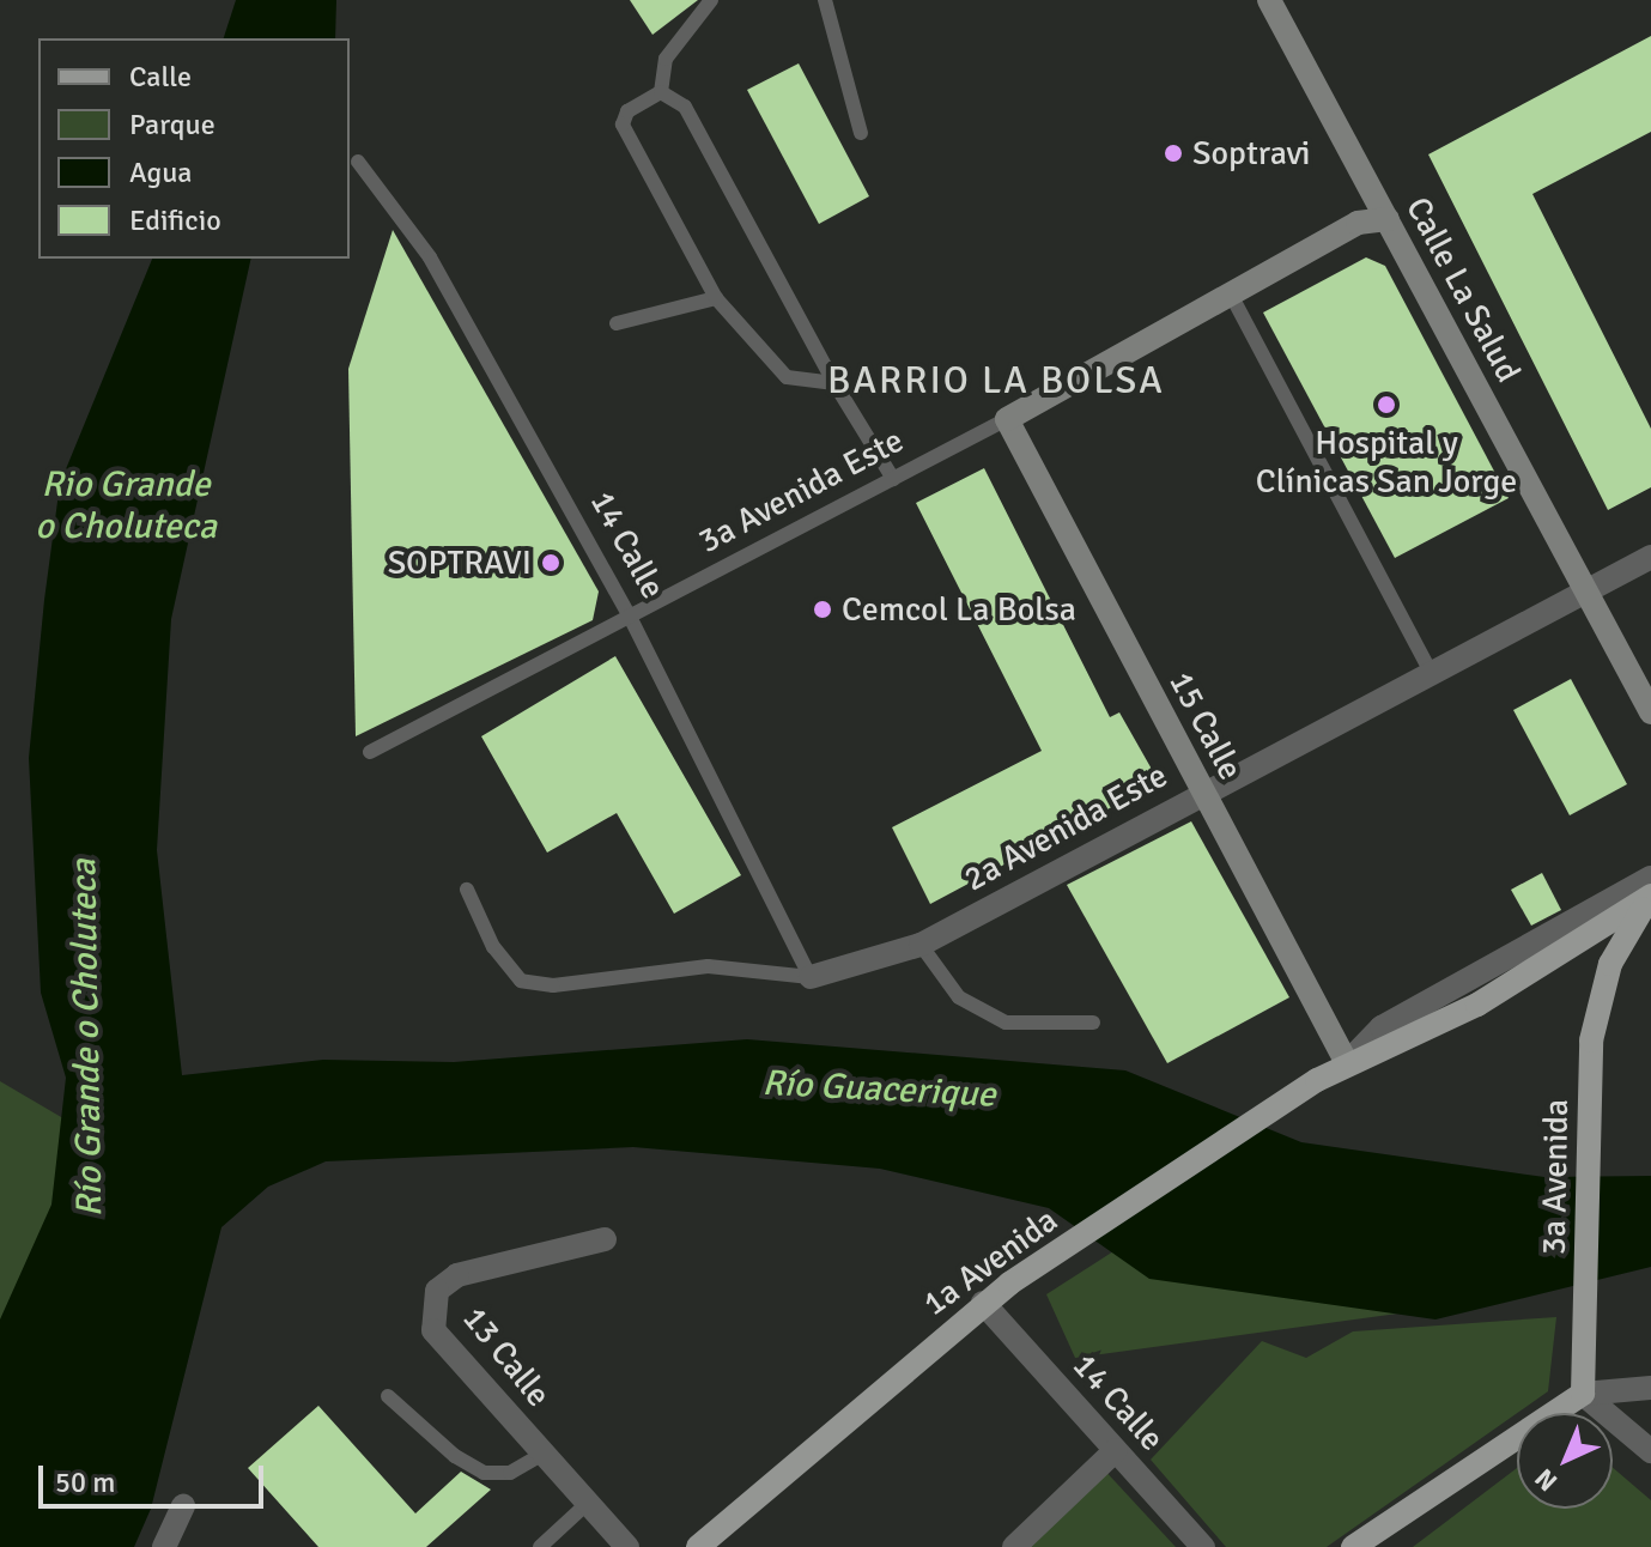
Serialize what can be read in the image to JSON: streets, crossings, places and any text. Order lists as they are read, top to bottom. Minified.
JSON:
{"streets":{"main road":["Calle La Salud","3a Avenida Este","15 Calle","3a Avenida","1a Avenida"],"street":["14 Calle","2a Avenida Este","13 Calle"]},"crossings":[["Calle La Salud","3a Avenida Este"],["Calle La Salud","2a Avenida Este"],["3a Avenida Este","14 Calle"],["3a Avenida Este","15 Calle"],["14 Calle","2a Avenida Este"],["14 Calle","1a Avenida"],["15 Calle","2a Avenida Este"],["15 Calle","1a Avenida"]],"districts":["BARRIO LA BOLSA"],"water":["Rio Grande o Choluteca","Río Grande o Choluteca","Río Guacerique"],"places":["Soptravi","Hospital y Clínicas San Jorge","SOPTRAVI","Cemcol La Bolsa"],"legend":["Calle","Parque","Agua","Edificio"],"scale_bar":"50 m","north":"bottom left"}
